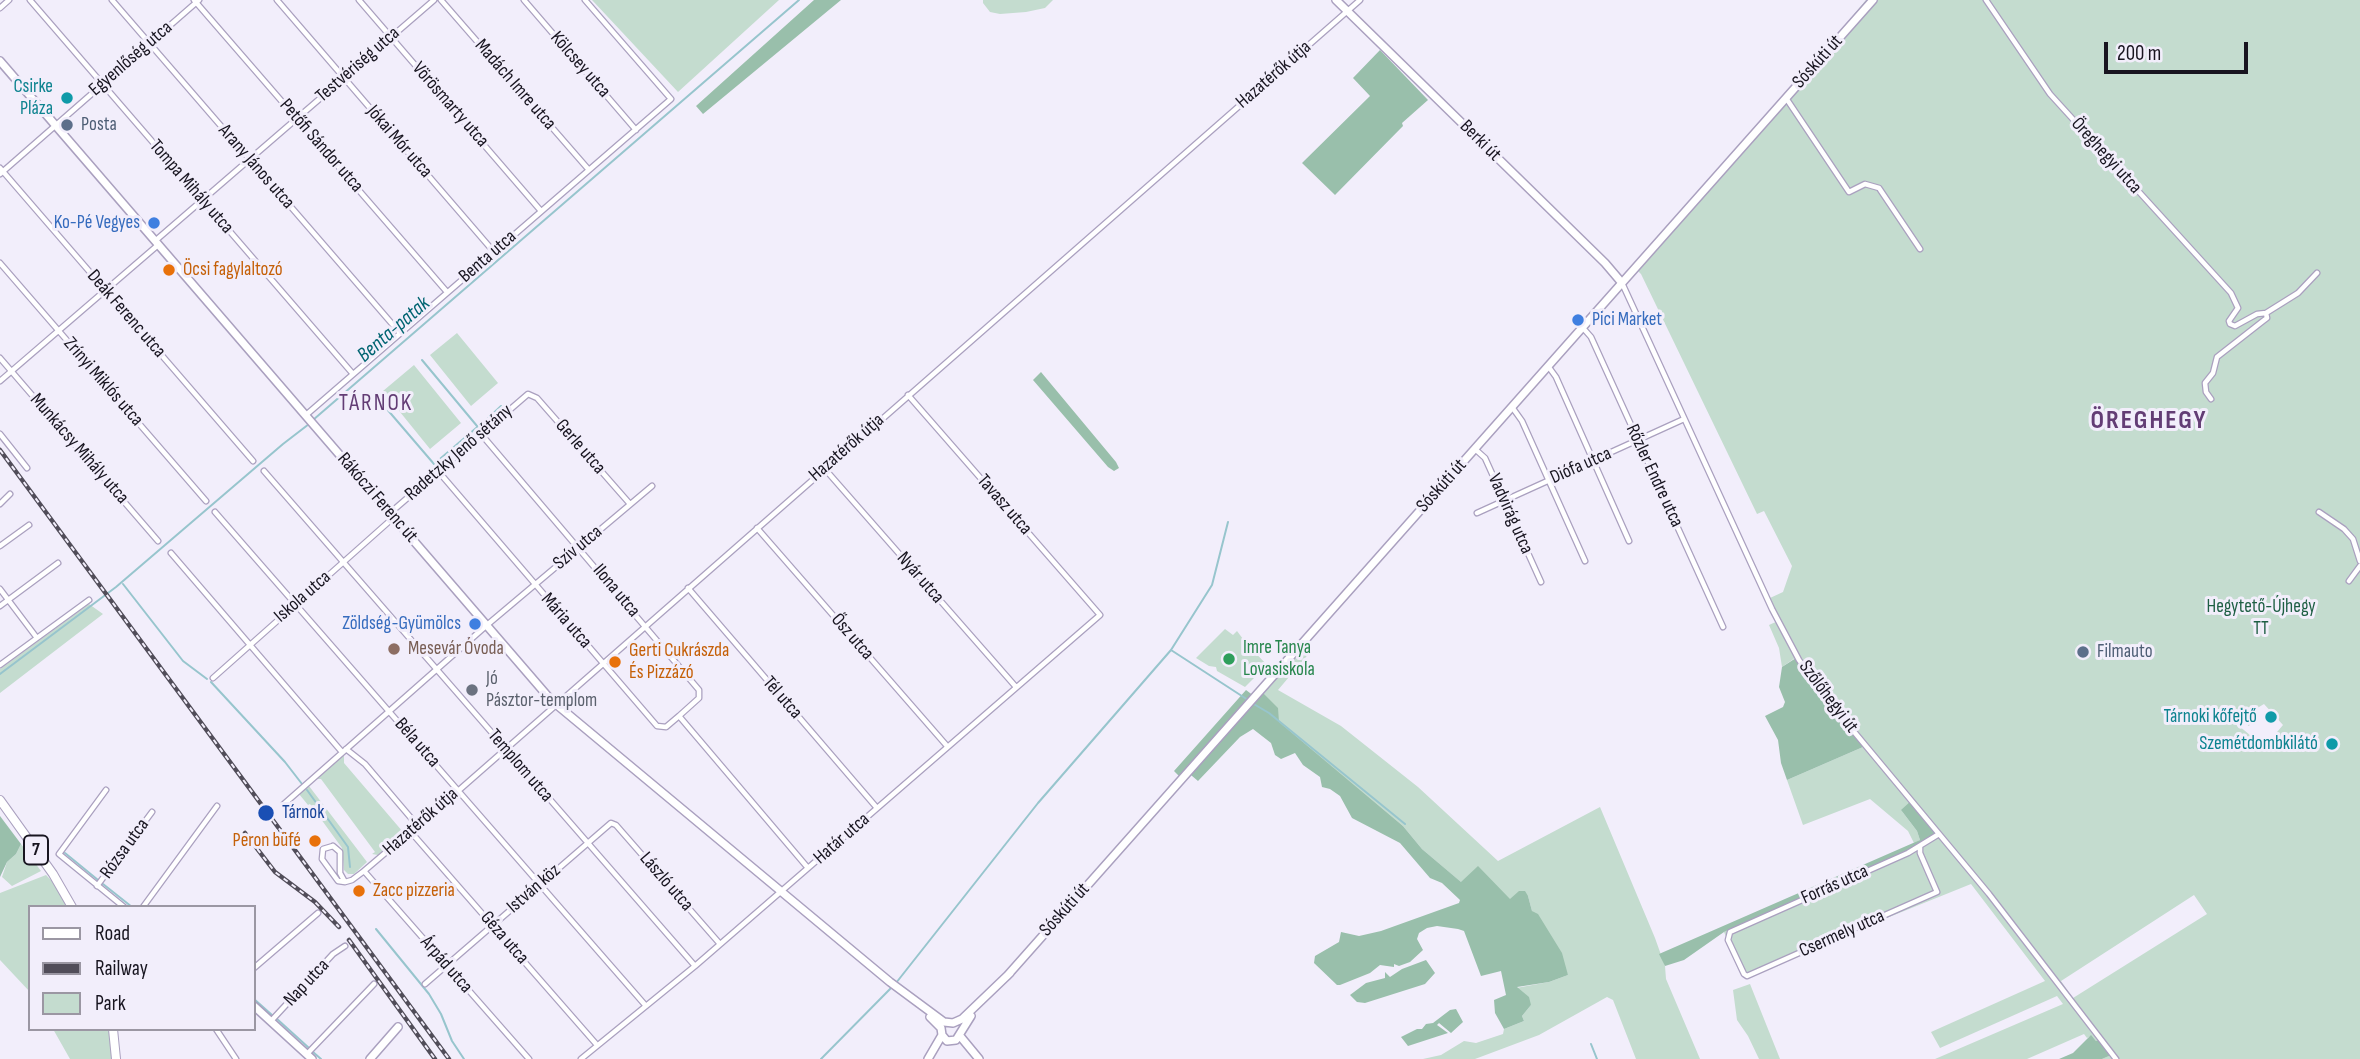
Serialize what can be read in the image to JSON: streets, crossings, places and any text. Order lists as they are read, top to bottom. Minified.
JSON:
{"streets":{"main road":["7"],"street":["Egyenlőség utca","Sóskúti út","Testvériség utca","Kölcsey utca","Hazatérők útja","Madách Imre utca","Vörösmarty utca","Berki út","Jókai Mór utca","Petőfi Sándor utca","Öreghegyi utca","Arany János utca","Tompa Mihály utca","Benta utca","Deák Ferenc utca","Zrínyi Miklós utca","Gerle utca","Munkácsy Mihály utca","Radetzky Jenő sétány","Diófa utca","Rőzler Endre utca","Rákóczi Ferenc út","Tavasz utca","Vadvirág utca","Szív utca","Nyár utca","Ilona utca","Iskola utca","Mária utca","Ősz utca","Szőlőhegyi út","Tél utca","Béla utca","Templom utca","Határ utca","Rózsa utca","László utca","Forrás utca","István köz","Csermely utca","Géza utca","Árpád utca","Nap utca"]},"crossings":[["Egyenlőség utca","Petőfi Sándor utca"],["Egyenlőség utca","Arany János utca"],["Egyenlőség utca","Tompa Mihály utca"],["Egyenlőség utca","Deák Ferenc utca"],["Egyenlőség utca","Rákóczi Ferenc út"],["Sóskúti út","Berki út"],["Sóskúti út","Rőzler Endre utca"],["Sóskúti út","Vadvirág utca"],["Sóskúti út","Szőlőhegyi út"],["Testvériség utca","Vörösmarty utca"],["Testvériség utca","Jókai Mór utca"],["Testvériség utca","Petőfi Sándor utca"],["Testvériség utca","Arany János utca"],["Testvériség utca","Tompa Mihály utca"],["Testvériség utca","Deák Ferenc utca"],["Testvériség utca","Zrínyi Miklós utca"],["Testvériség utca","Munkácsy Mihály utca"],["Testvériség utca","Rákóczi Ferenc út"],["Kölcsey utca","Benta utca"],["Hazatérők útja","Berki út"],["Hazatérők útja","Rákóczi Ferenc út"],["Hazatérők útja","Tavasz utca"],["Hazatérők útja","Nyár utca"],["Hazatérők útja","Ilona utca"],["Hazatérők útja","Mária utca"],["Hazatérők útja","Ősz utca"],["Hazatérők útja","Tél utca"],["Hazatérők útja","Béla utca"],["Hazatérők útja","Templom utca"],["Hazatérők útja","Géza utca"],["Hazatérők útja","Árpád utca"],["Madách Imre utca","Benta utca"],["Vörösmarty utca","Benta utca"],["Berki út","Szőlőhegyi út"],["Jókai Mór utca","Benta utca"],["Petőfi Sándor utca","Benta utca"],["Arany János utca","Benta utca"],["Tompa Mihály utca","Benta utca"],["Benta utca","Rákóczi Ferenc út"],["Gerle utca","Radetzky Jenő sétány"],["Gerle utca","Szív utca"],["Radetzky Jenő sétány","Rákóczi Ferenc út"],["Radetzky Jenő sétány","Ilona utca"],["Radetzky Jenő sétány","Iskola utca"],["Radetzky Jenő sétány","Mária utca"],["Diófa utca","Rőzler Endre utca"],["Diófa utca","Vadvirág utca"],["Diófa utca","Szőlőhegyi út"],["Rákóczi Ferenc út","Szív utca"],["Rákóczi Ferenc út","Iskola utca"],["Rákóczi Ferenc út","Határ utca"],["Tavasz utca","Határ utca"],["Szív utca","Ilona utca"],["Szív utca","Mária utca"],["Szív utca","Béla utca"],["Szív utca","Templom utca"],["Nyár utca","Határ utca"],["Ilona utca","Mária utca"],["Iskola utca","Béla utca"],["Iskola utca","Templom utca"],["Ősz utca","Határ utca"],["Szőlőhegyi út","Forrás utca"],["Tél utca","Határ utca"],["Béla utca","Határ utca"],["Béla utca","István köz"],["Templom utca","Határ utca"],["Templom utca","István köz"],["Határ utca","László utca"],["Határ utca","Géza utca"],["László utca","István köz"],["Forrás utca","Csermely utca"],["István köz","Géza utca"],["István köz","Árpád utca"]],"districts":["TÁRNOK","ÖREGHEGY"],"water":["Benta-patak"],"parks":["Hegytető-Újhegy TT"],"places":["Csirke Pláza","Posta","Ko-Pé Vegyes","Öcsi fagylaltozó","Pici Market","Zöldség-Gyümölcs","Mesevár Óvoda","Filmauto","Imre Tanya Lovasiskola","Gerti Cukrászda És Pizzázó","Jó Pásztor-templom","Tárnoki kőfejtő","Szemétdombkilátó","Tárnok","Peron büfé","Zacc pizzeria"],"legend":["Road","Railway","Park"],"scale_bar":"200 m"}
